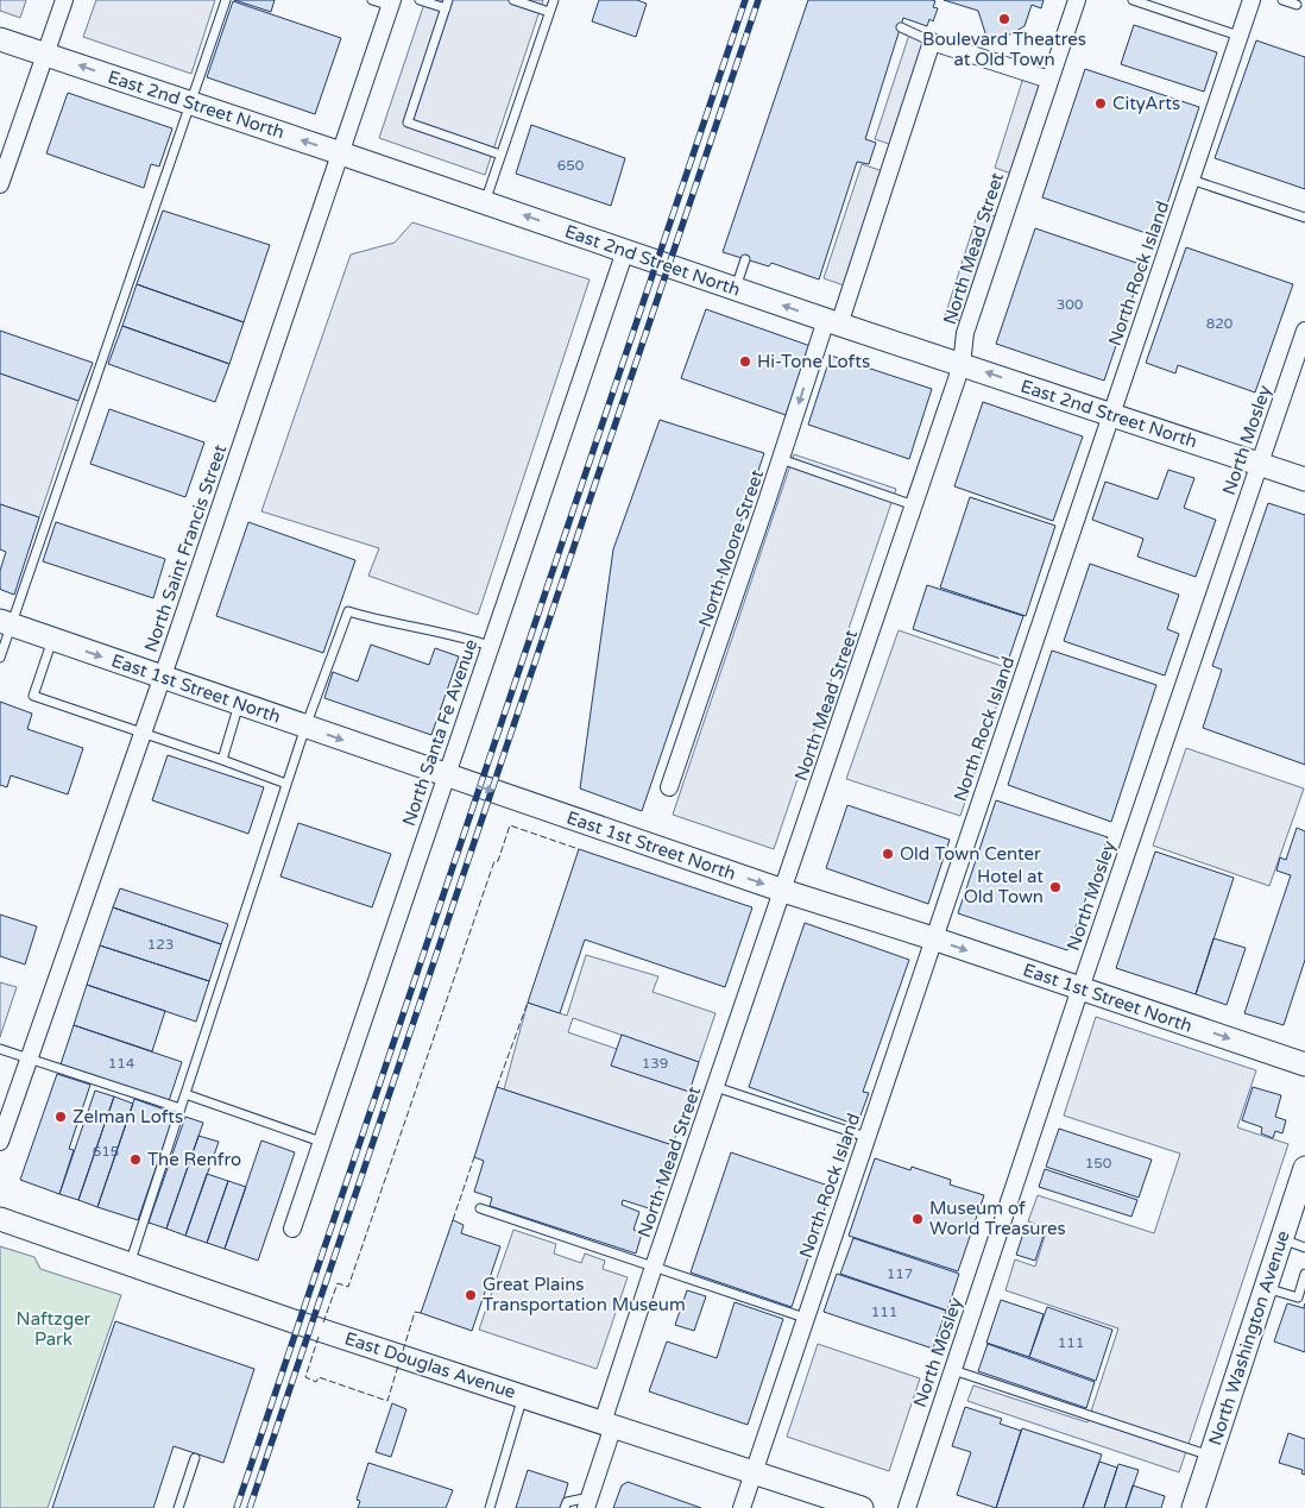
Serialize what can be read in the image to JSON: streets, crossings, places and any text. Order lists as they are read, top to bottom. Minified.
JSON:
{"streets":{"street":["East 2nd Street North","North Mead Street","North Rock Island","North Mosley","North Saint Francis Street","North Moore Street","East 1st Street North","North Santa Fe Avenue","North Washington Avenue","East Douglas Avenue"]},"crossings":[["East 2nd Street North","North Mead Street"],["East 2nd Street North","North Rock Island"],["East 2nd Street North","North Mosley"],["East 2nd Street North","North Saint Francis Street"],["East 2nd Street North","North Moore Street"],["East 2nd Street North","North Santa Fe Avenue"],["North Mead Street","East 1st Street North"],["North Mead Street","East Douglas Avenue"],["North Rock Island","East 1st Street North"],["North Rock Island","East Douglas Avenue"],["North Mosley","East 1st Street North"],["North Saint Francis Street","East 1st Street North"],["East 1st Street North","North Santa Fe Avenue"]],"one_way":["East 2nd Street North","East 1st Street North"],"parks":["Naftzger Park"],"places":["Boulevard Theatres at Old Town","CityArts","Hi-Tone Lofts","Old Town Center","Hotel at Old Town","Zelman Lofts","The Renfro","Museum of World Treasures","Great Plains Transportation Museum"],"house_numbers":["650","300","820","123","114","139","615","150","117","111","111"]}
